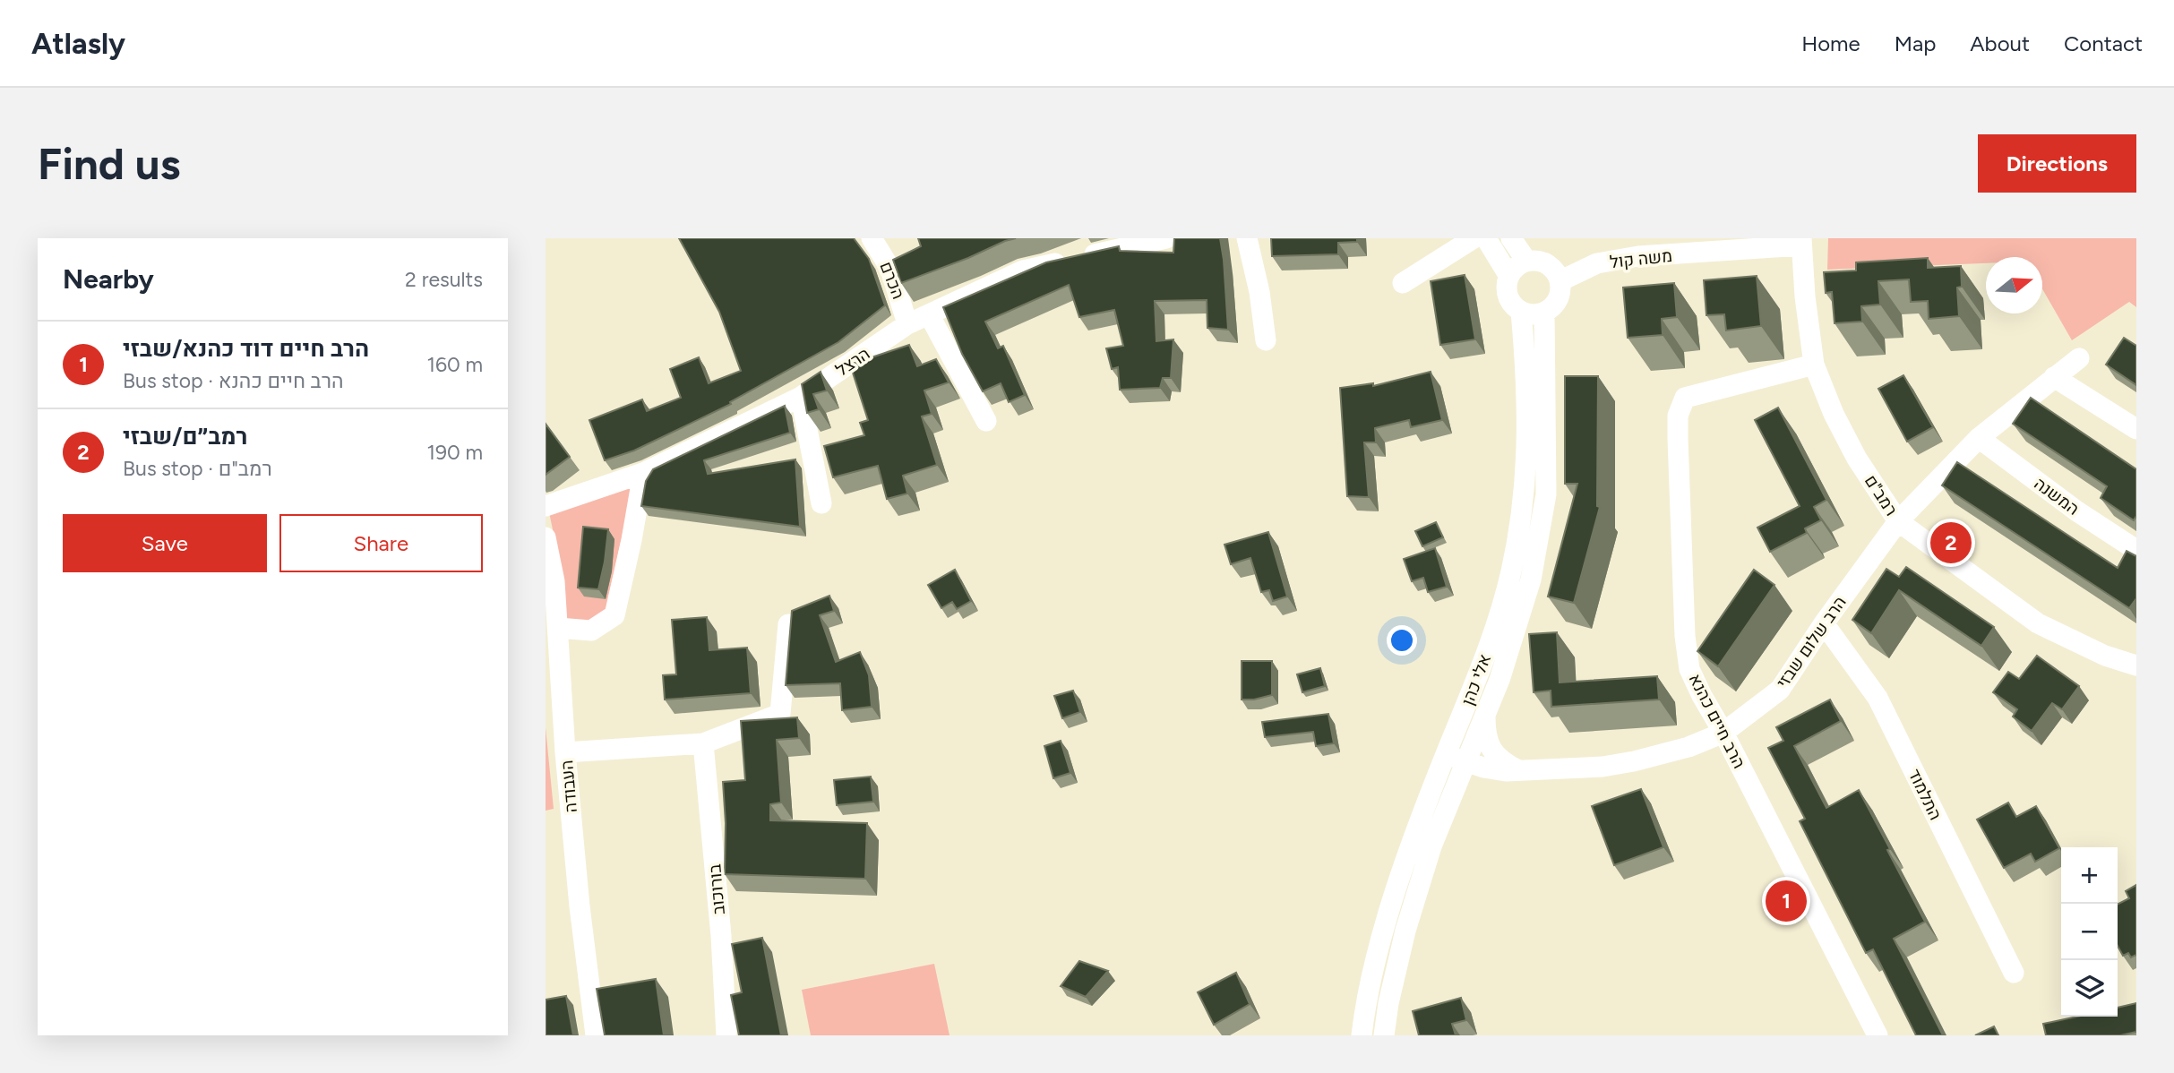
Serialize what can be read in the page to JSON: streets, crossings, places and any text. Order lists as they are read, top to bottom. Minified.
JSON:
{"streets":{"street":["משה קול","הכרם","הרצל","רמב\"ם","המשנה","הרב שלום שבזי","אלי כהן","הרב חיים כהנא","העבודה","התלמוד","בורוכוב"]},"crossings":[["משה קול","רמב\"ם"],["משה קול","אלי כהן"],["הכרם","הרצל"],["רמב\"ם","הרב שלום שבזי"],["רמב\"ם","הרב חיים כהנא"],["המשנה","הרב שלום שבזי"],["הרב שלום שבזי","אלי כהן"],["הרב שלום שבזי","הרב חיים כהנא"],["הרב שלום שבזי","התלמוד"]],"north":"right","page":{"header":"Atlasly","nav":["Home","Map","About","Contact"],"buttons":["Directions",["Save","Share"]],"title":"Find us","heading":["Nearby","2 results"],"list":[{"mark":"1","name":"הרב חיים דוד כהנא/שבזי","note":"Bus stop · הרב חיים כהנא","value":"160 m"},{"mark":"2","name":"רמב״ם/שבזי","note":"Bus stop · רמב\"ם","value":"190 m"}],"pins":["2","1"],"map_buttons":["+","−"]}}
